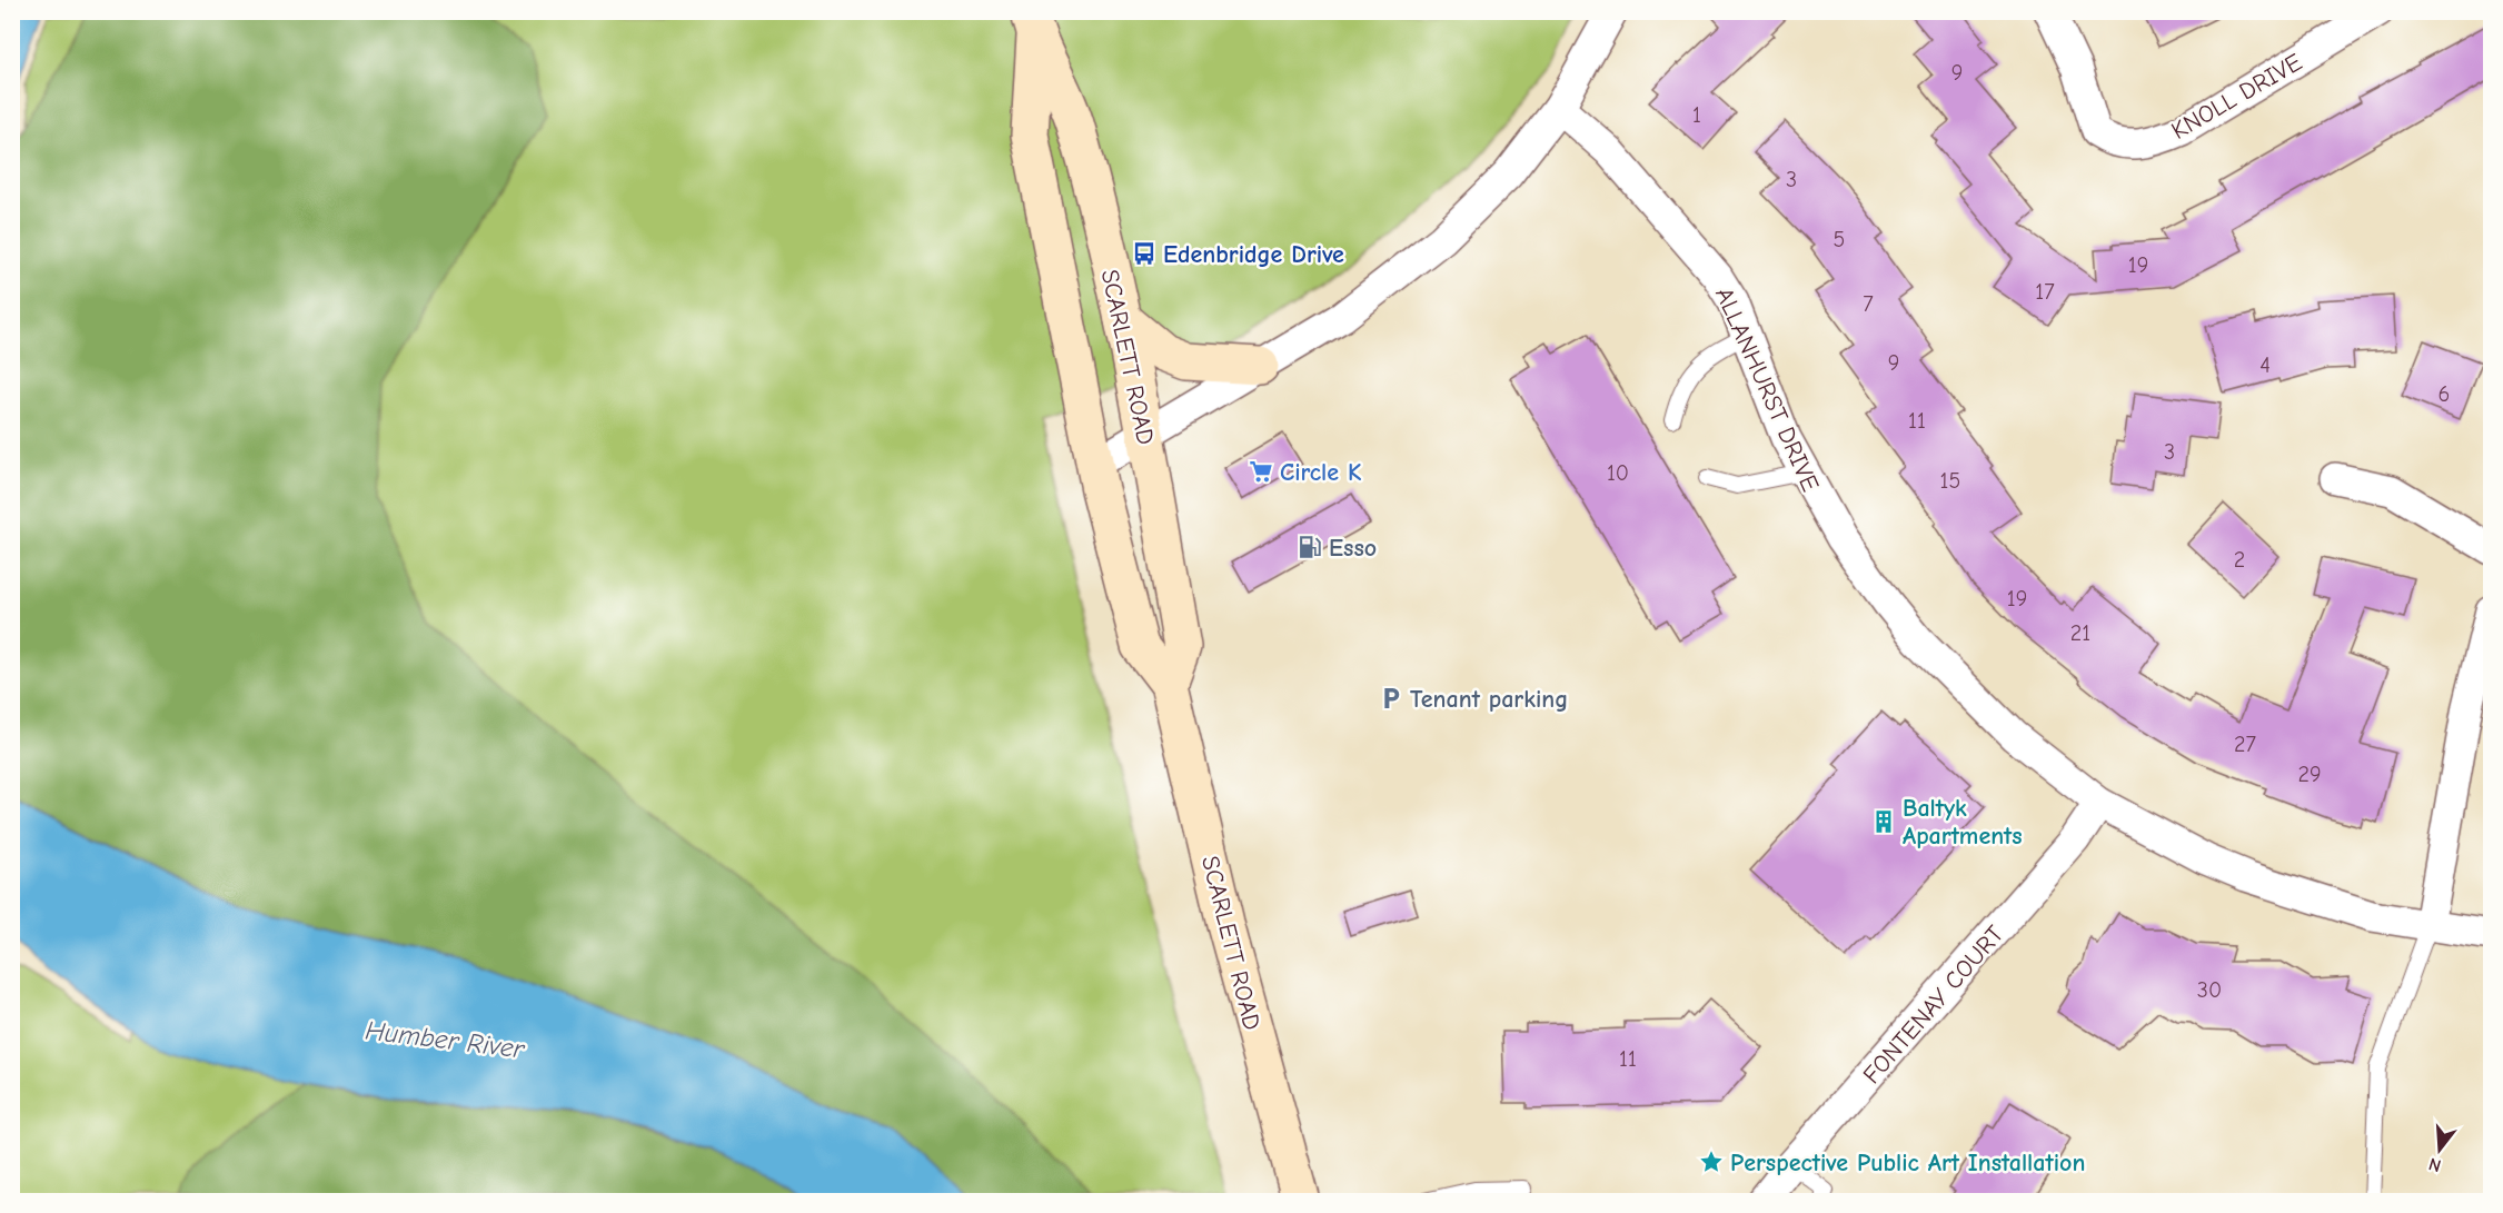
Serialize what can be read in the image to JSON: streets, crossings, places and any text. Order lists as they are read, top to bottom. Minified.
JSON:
{"streets":{"main road":["SCARLETT ROAD"],"street":["KNOLL DRIVE","ALLANHURST DRIVE","FONTENAY COURT"]},"crossings":[["ALLANHURST DRIVE","FONTENAY COURT"]],"water":["Humber River"],"places":{"bus stop":["Edenbridge Drive"],"supermarket":["Circle K"],"fuel station":["Esso"],"parking":["Tenant parking"],"building":["Baltyk Apartments"],"place":["Perspective Public Art Installation"]},"house_numbers":["9","1","3","5","19","17","7","9","4","6","11","3","10","15","2","19","21","27","29","30","11"],"north":"bottom"}
